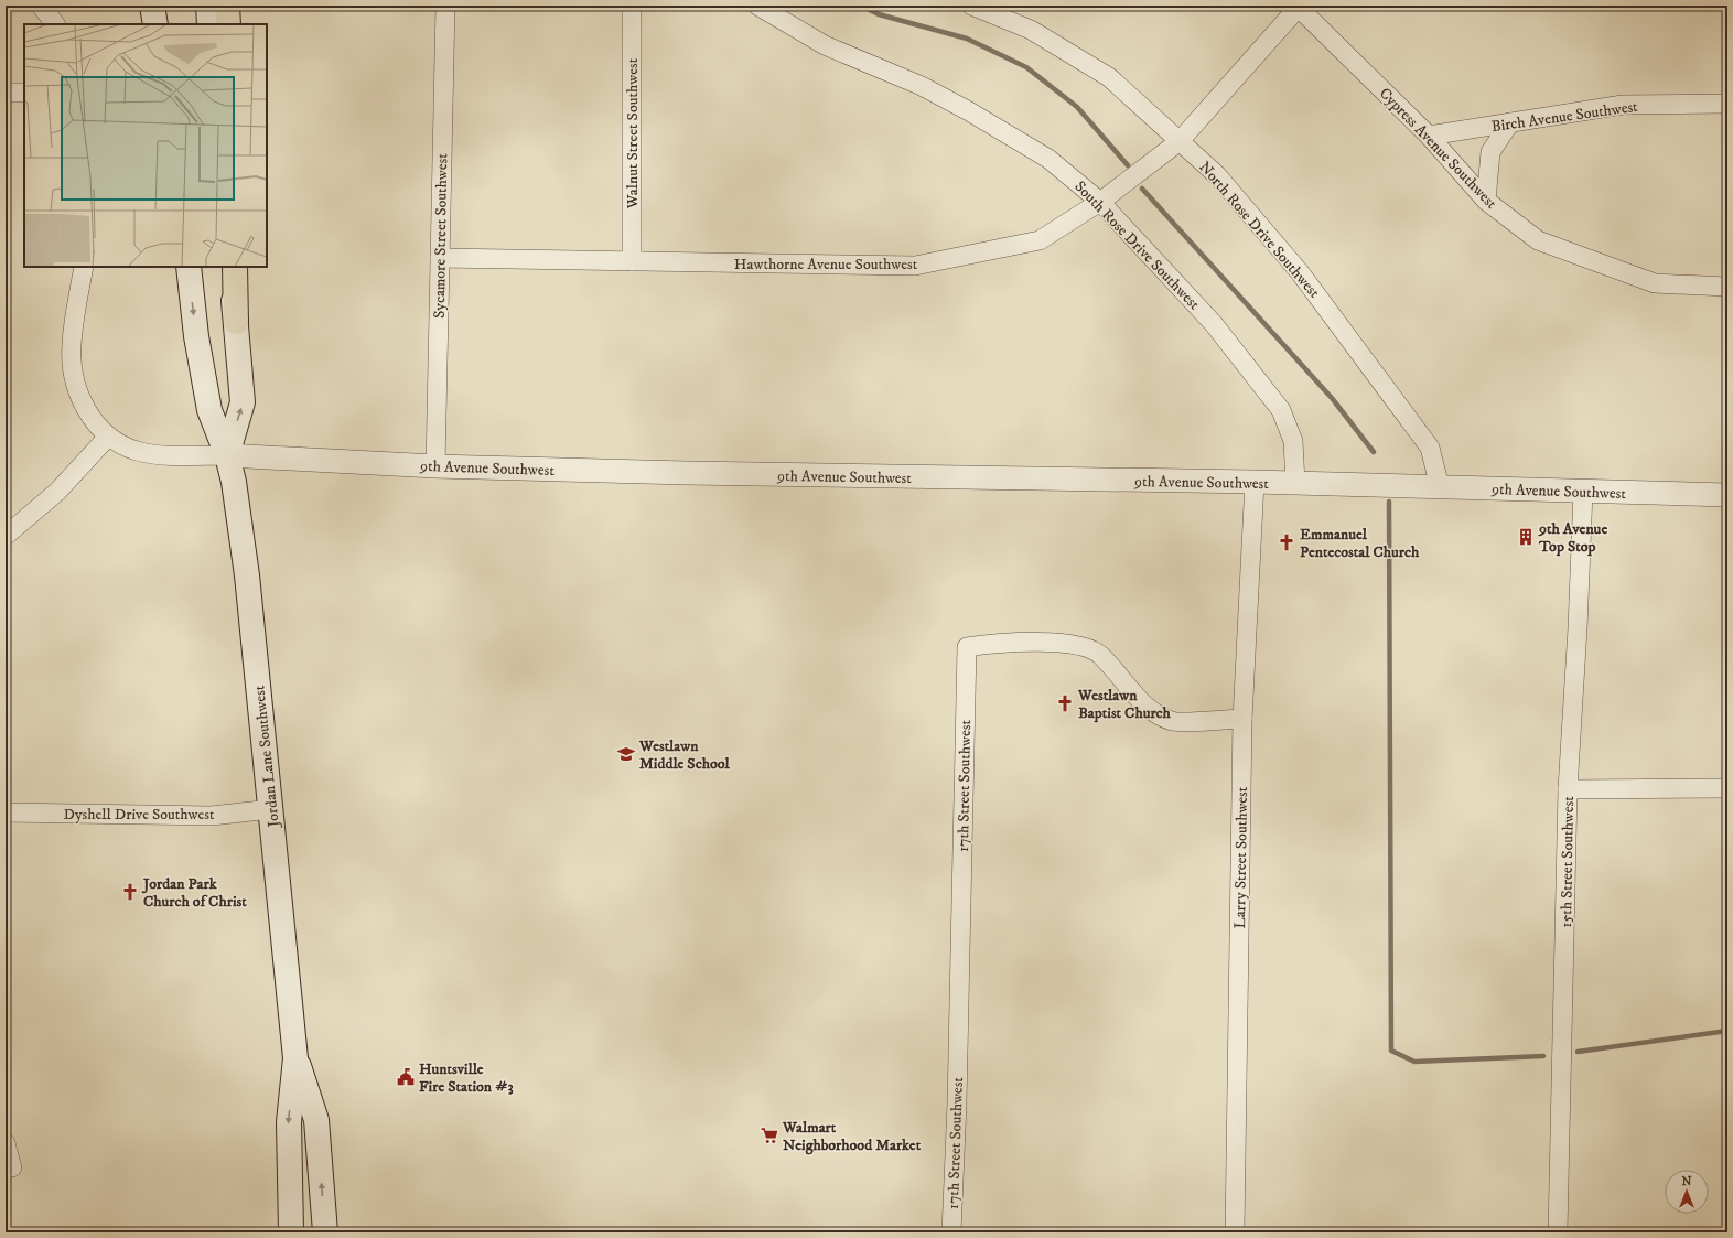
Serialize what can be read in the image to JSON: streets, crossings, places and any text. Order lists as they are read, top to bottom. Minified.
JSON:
{"streets":{"main road":["Jordan Lane Southwest"],"street":["Birch Avenue Southwest","Walnut Street Southwest","Cypress Avenue Southwest","North Rose Drive Southwest","Sycamore Street Southwest","South Rose Drive Southwest","Hawthorne Avenue Southwest","9th Avenue Southwest","17th Street Southwest","Dyshell Drive Southwest","Larry Street Southwest","15th Street Southwest"]},"crossings":[["Birch Avenue Southwest","Cypress Avenue Southwest"],["Walnut Street Southwest","Hawthorne Avenue Southwest"],["Cypress Avenue Southwest","Hawthorne Avenue Southwest"],["North Rose Drive Southwest","Hawthorne Avenue Southwest"],["North Rose Drive Southwest","9th Avenue Southwest"],["Sycamore Street Southwest","Hawthorne Avenue Southwest"],["Sycamore Street Southwest","9th Avenue Southwest"],["South Rose Drive Southwest","Hawthorne Avenue Southwest"],["South Rose Drive Southwest","9th Avenue Southwest"],["9th Avenue Southwest","Jordan Lane Southwest"],["9th Avenue Southwest","Larry Street Southwest"],["9th Avenue Southwest","15th Street Southwest"],["Jordan Lane Southwest","Dyshell Drive Southwest"],["17th Street Southwest","Larry Street Southwest"]],"places":{"building":["9th Avenue Top Stop"],"church":["Emmanuel Pentecostal Church","Westlawn Baptist Church","Jordan Park Church of Christ"],"school or university":["Westlawn Middle School"],"public building":["Huntsville Fire Station #3"],"supermarket":["Walmart Neighborhood Market"]},"north":"top"}
